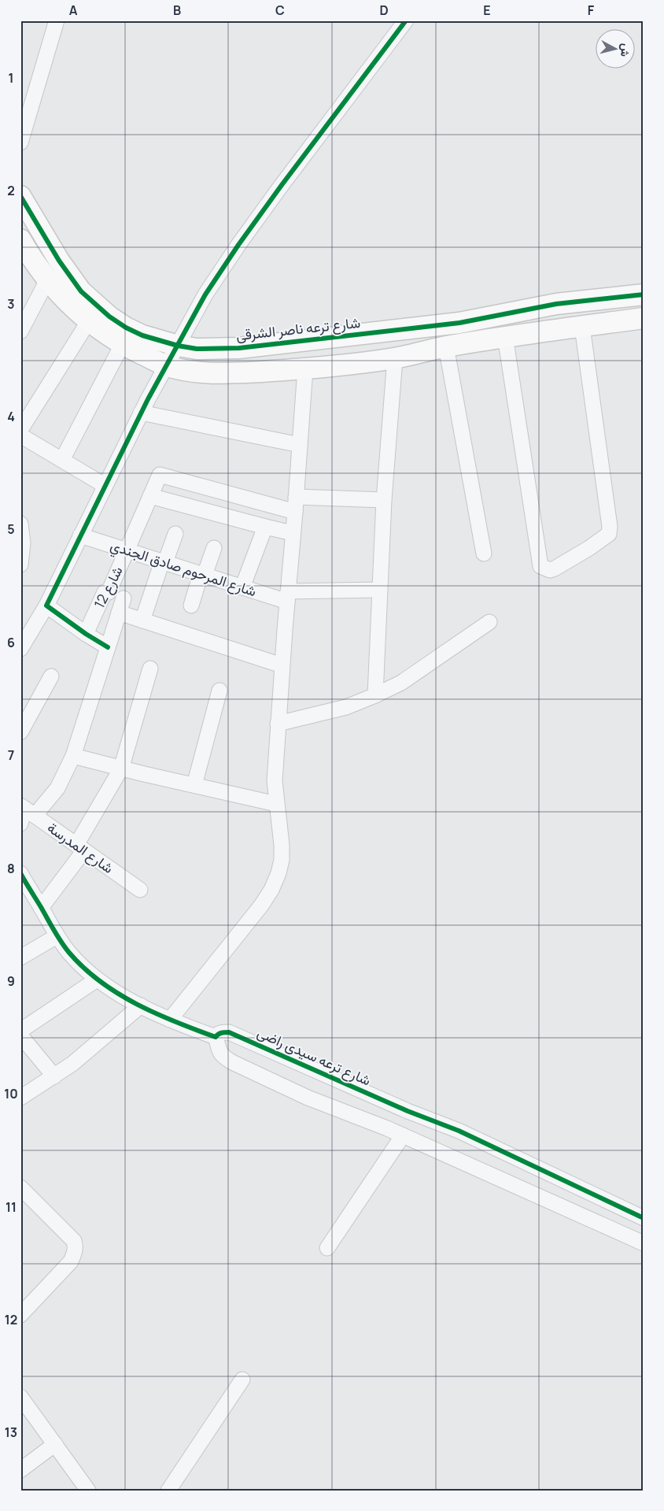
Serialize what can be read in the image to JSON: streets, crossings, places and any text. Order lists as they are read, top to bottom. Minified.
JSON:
{"streets":{"street":["شارع ترعه ناصر الشرقى","شارع المرحوم صادق الجندي","شارع 12","شارع المدرسة","شارع ترعه سيدى راضى"]},"crossings":[["شارع المرحوم صادق الجندي","شارع 12"]],"north":"right","grid":{"columns":["A","B","C","D","E","F"],"rows":["1","2","3","4","5","6","7","8","9","10","11","12","13"]}}
